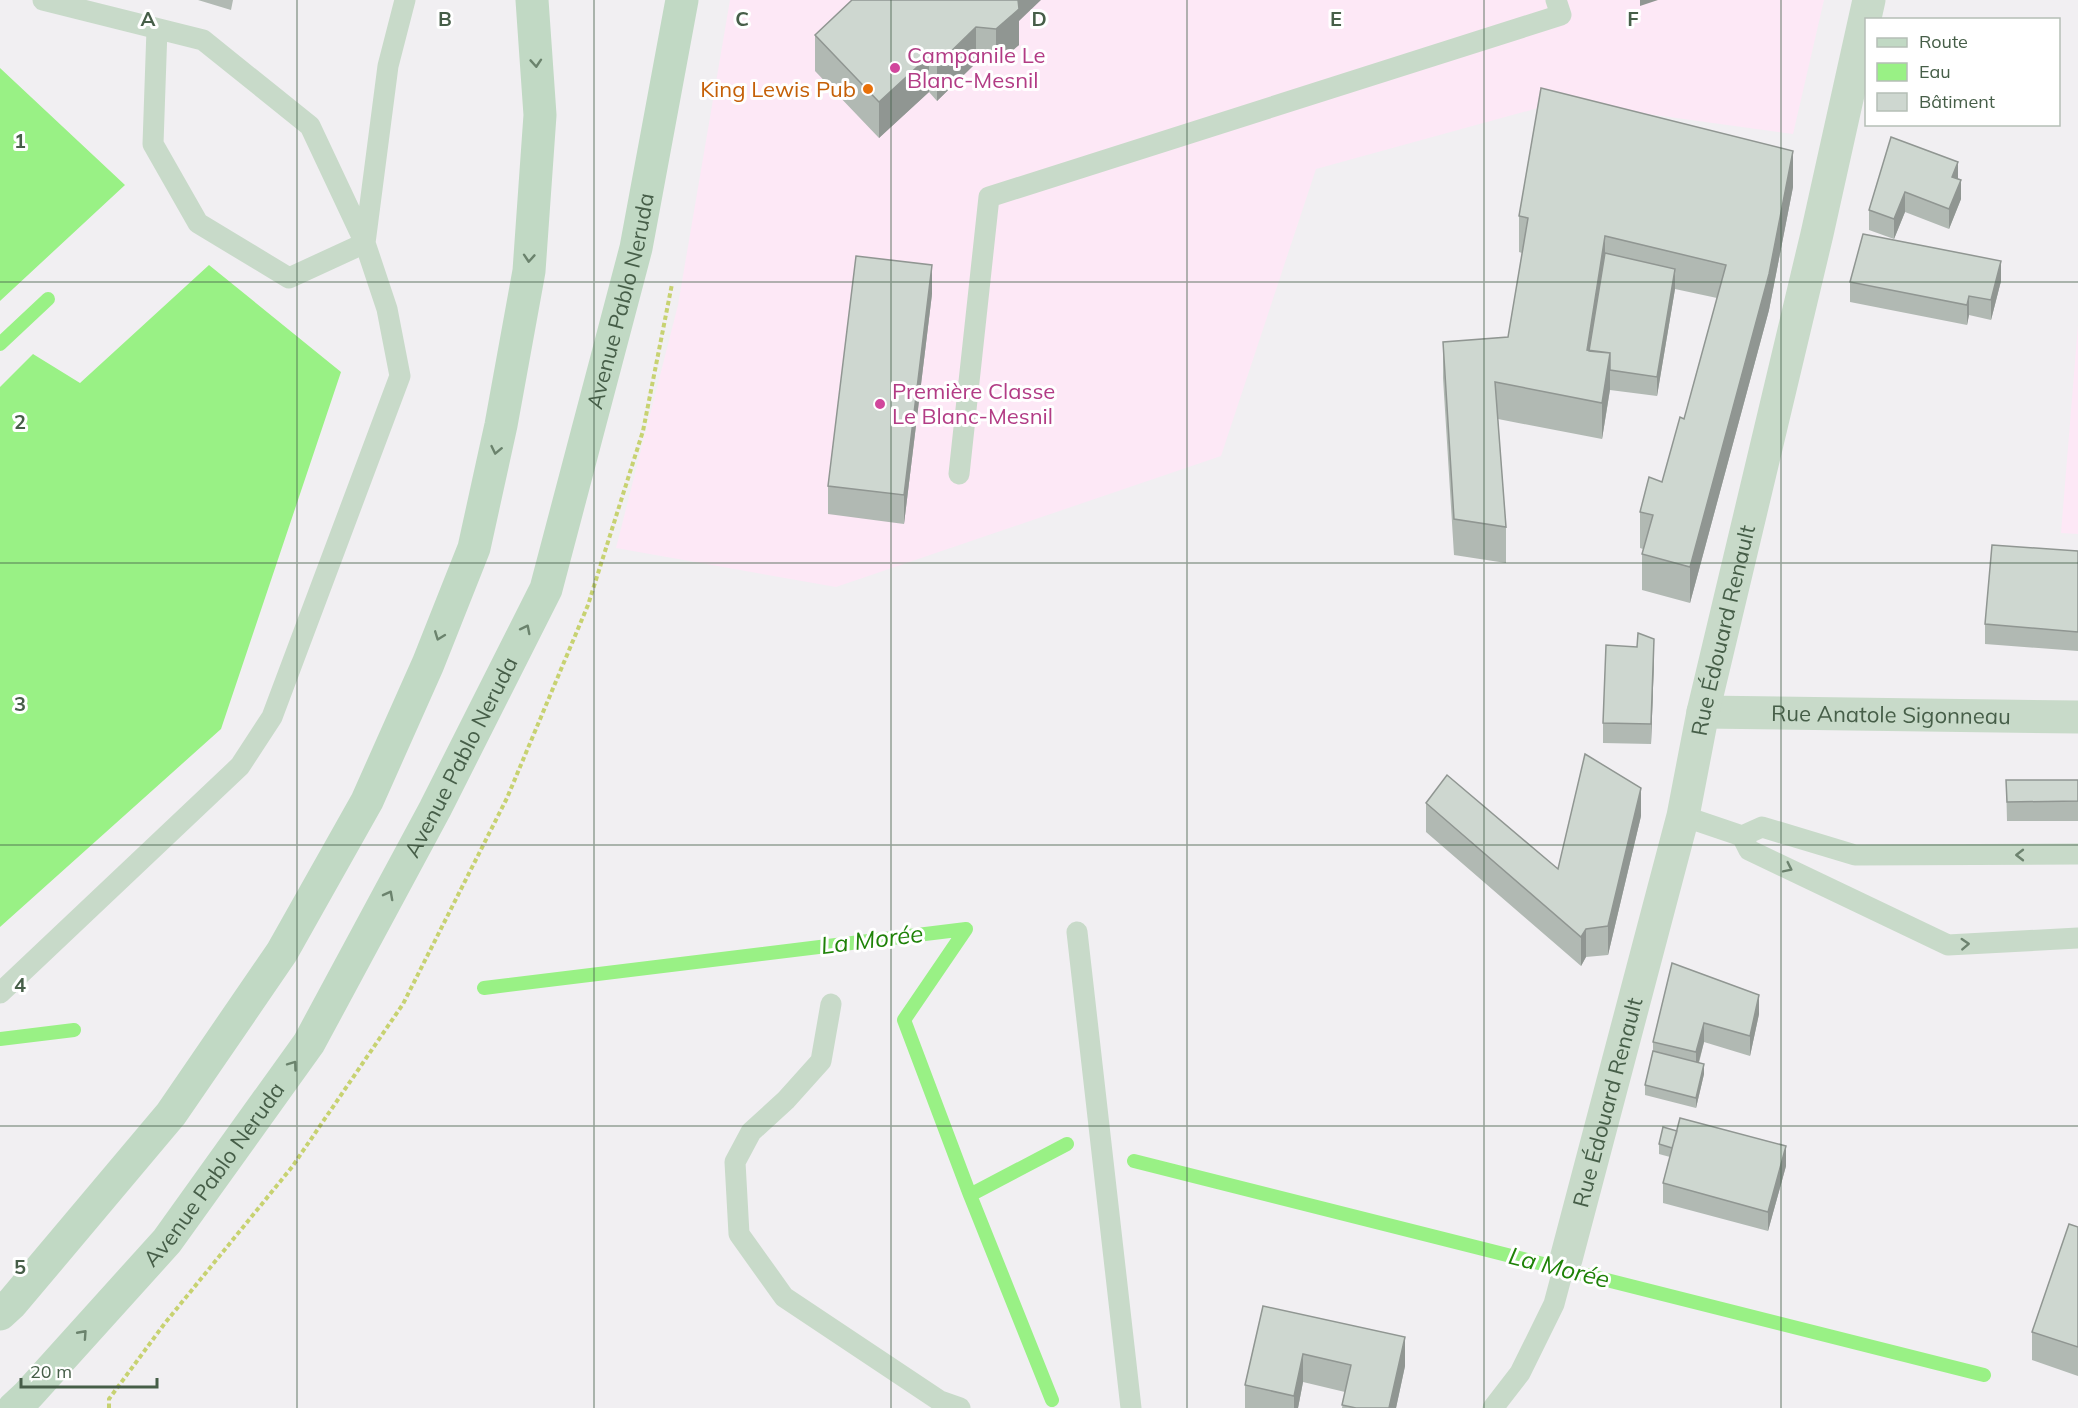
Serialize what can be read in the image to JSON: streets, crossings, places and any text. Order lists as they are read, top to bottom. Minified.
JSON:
{"streets":{"main road":["Avenue Pablo Neruda"],"street":["Rue Édouard Renault","Rue Anatole Sigonneau"]},"crossings":[["Rue Édouard Renault","Rue Anatole Sigonneau"]],"water":["La Morée"],"places":["Campanile Le Blanc-Mesnil","King Lewis Pub","Première Classe Le Blanc-Mesnil"],"legend":["Route","Eau","Bâtiment"],"scale_bar":"20 m","grid":{"columns":["A","B","C","D","E","F"],"rows":["1","2","3","4","5"]}}
